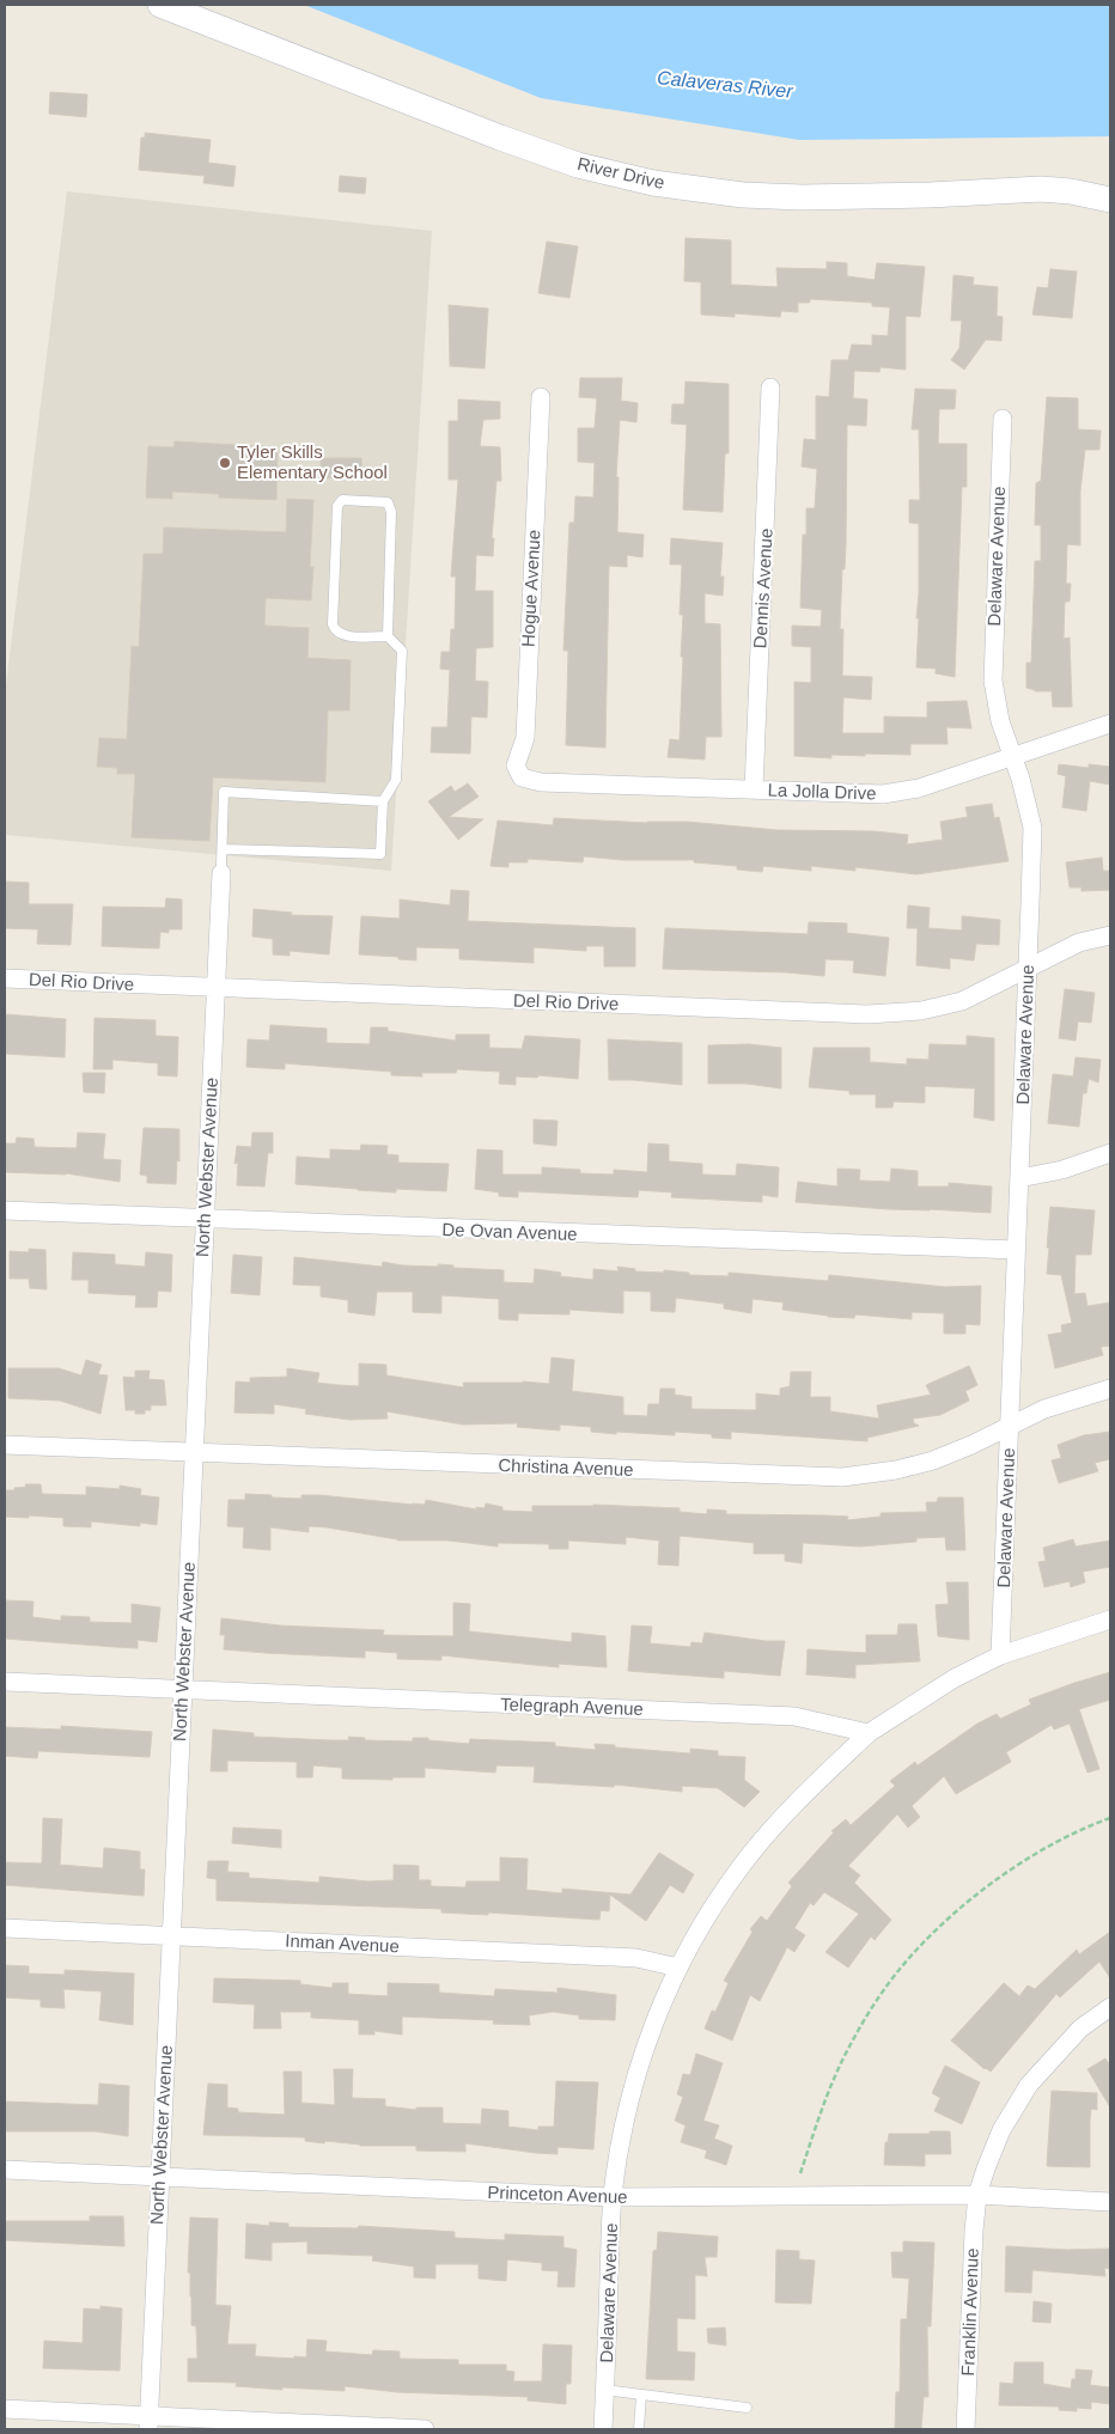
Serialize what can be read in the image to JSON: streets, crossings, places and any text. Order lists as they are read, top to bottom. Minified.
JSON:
{"streets":{"street":["River Drive","Delaware Avenue","Hogue Avenue","Dennis Avenue","La Jolla Drive","Del Rio Drive","North Webster Avenue","De Ovan Avenue","Christina Avenue","Telegraph Avenue","Inman Avenue","Princeton Avenue","Franklin Avenue"]},"crossings":[["Delaware Avenue","La Jolla Drive"],["Delaware Avenue","Del Rio Drive"],["Delaware Avenue","De Ovan Avenue"],["Delaware Avenue","Christina Avenue"],["Delaware Avenue","Telegraph Avenue"],["Delaware Avenue","Inman Avenue"],["Delaware Avenue","Princeton Avenue"],["Hogue Avenue","La Jolla Drive"],["Dennis Avenue","La Jolla Drive"],["Del Rio Drive","North Webster Avenue"],["North Webster Avenue","De Ovan Avenue"],["North Webster Avenue","Christina Avenue"],["North Webster Avenue","Telegraph Avenue"],["North Webster Avenue","Inman Avenue"],["North Webster Avenue","Princeton Avenue"],["Princeton Avenue","Franklin Avenue"]],"water":["Calaveras River"],"places":["Tyler Skills Elementary School"]}
